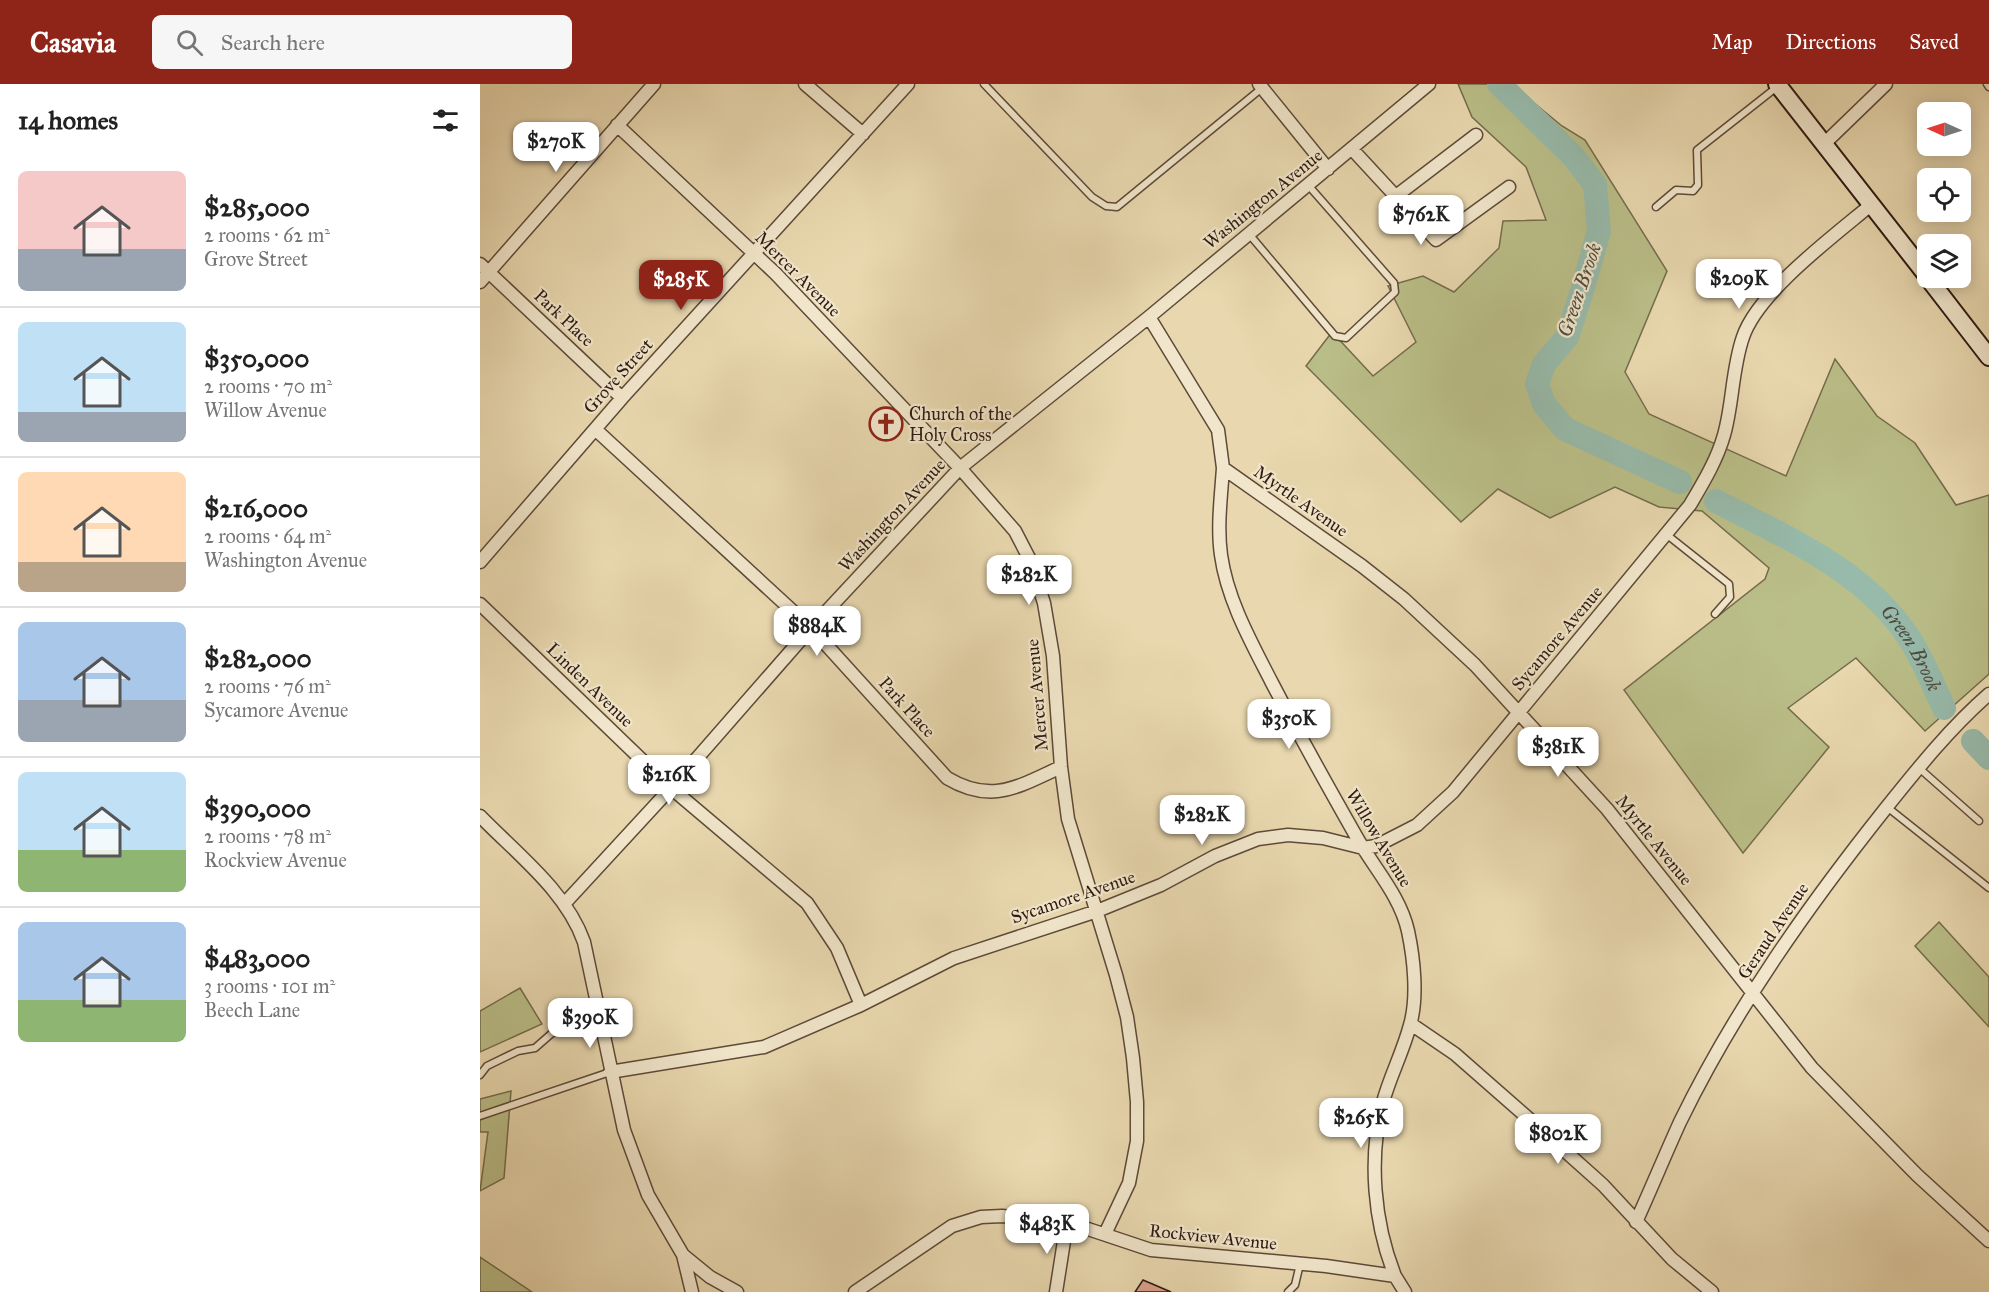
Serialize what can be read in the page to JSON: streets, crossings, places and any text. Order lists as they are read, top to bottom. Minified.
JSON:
{"streets":{"street":["Washington Avenue","Mercer Avenue","Park Place","Grove Street","Myrtle Avenue","Sycamore Avenue","Linden Avenue","Willow Avenue","Geraud Avenue","Rockview Avenue"]},"crossings":[["Washington Avenue","Mercer Avenue"],["Washington Avenue","Park Place"],["Washington Avenue","Linden Avenue"],["Mercer Avenue","Park Place"],["Mercer Avenue","Grove Street"],["Mercer Avenue","Sycamore Avenue"],["Mercer Avenue","Rockview Avenue"],["Park Place","Grove Street"],["Myrtle Avenue","Sycamore Avenue"],["Myrtle Avenue","Willow Avenue"],["Myrtle Avenue","Geraud Avenue"],["Sycamore Avenue","Linden Avenue"],["Sycamore Avenue","Willow Avenue"],["Willow Avenue","Rockview Avenue"]],"water":["Green Brook"],"places":{"church":["Church of the Holy Cross"]},"north":"left","page":{"header":"Casavia","search":"Search here","nav":["Map","Directions","Saved"],"heading":"14 homes","price":["$270K","$762K","$209K","$285K","$282K","$884K","$350K","$381K","$216K","$282K","$390K","$265K","$802K","$483K"],"list":[{"name":"$285,000","note":"2 rooms · 62 m² · Grove Street"},{"name":"$350,000","note":"2 rooms · 70 m² · Willow Avenue"},{"name":"$216,000","note":"2 rooms · 64 m² · Washington Avenue"},{"name":"$282,000","note":"2 rooms · 76 m² · Sycamore Avenue"},{"name":"$390,000","note":"2 rooms · 78 m² · Rockview Avenue"},{"name":"$483,000","note":"3 rooms · 101 m² · Beech Lane"}]}}
